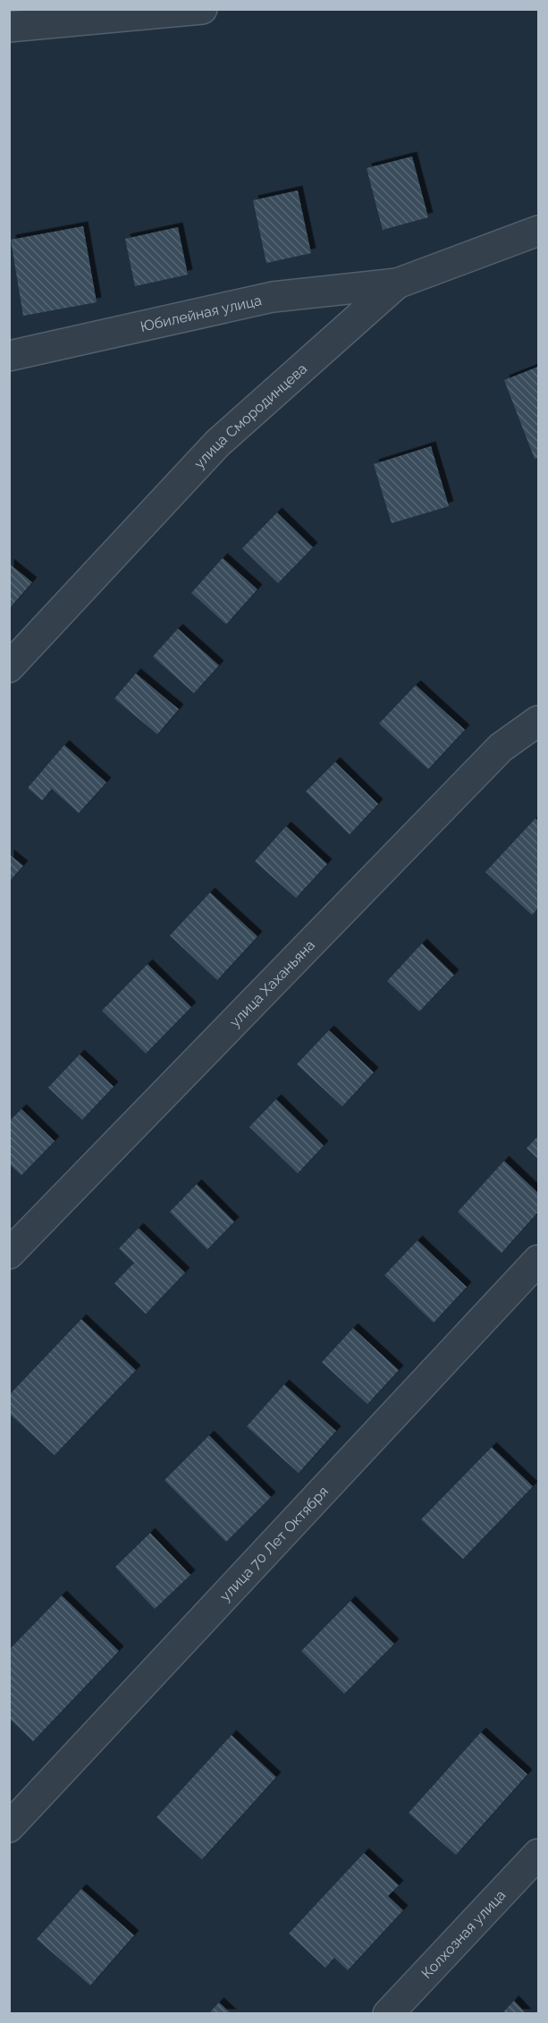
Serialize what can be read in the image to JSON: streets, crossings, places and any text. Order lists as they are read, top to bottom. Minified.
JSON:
{"streets":{"street":["Юбилейная улица","улица Смородинцева","улица Хаханьяна","улица 70 Лет Октября","Колхозная улица"]},"crossings":[["Юбилейная улица","улица Смородинцева"]]}
